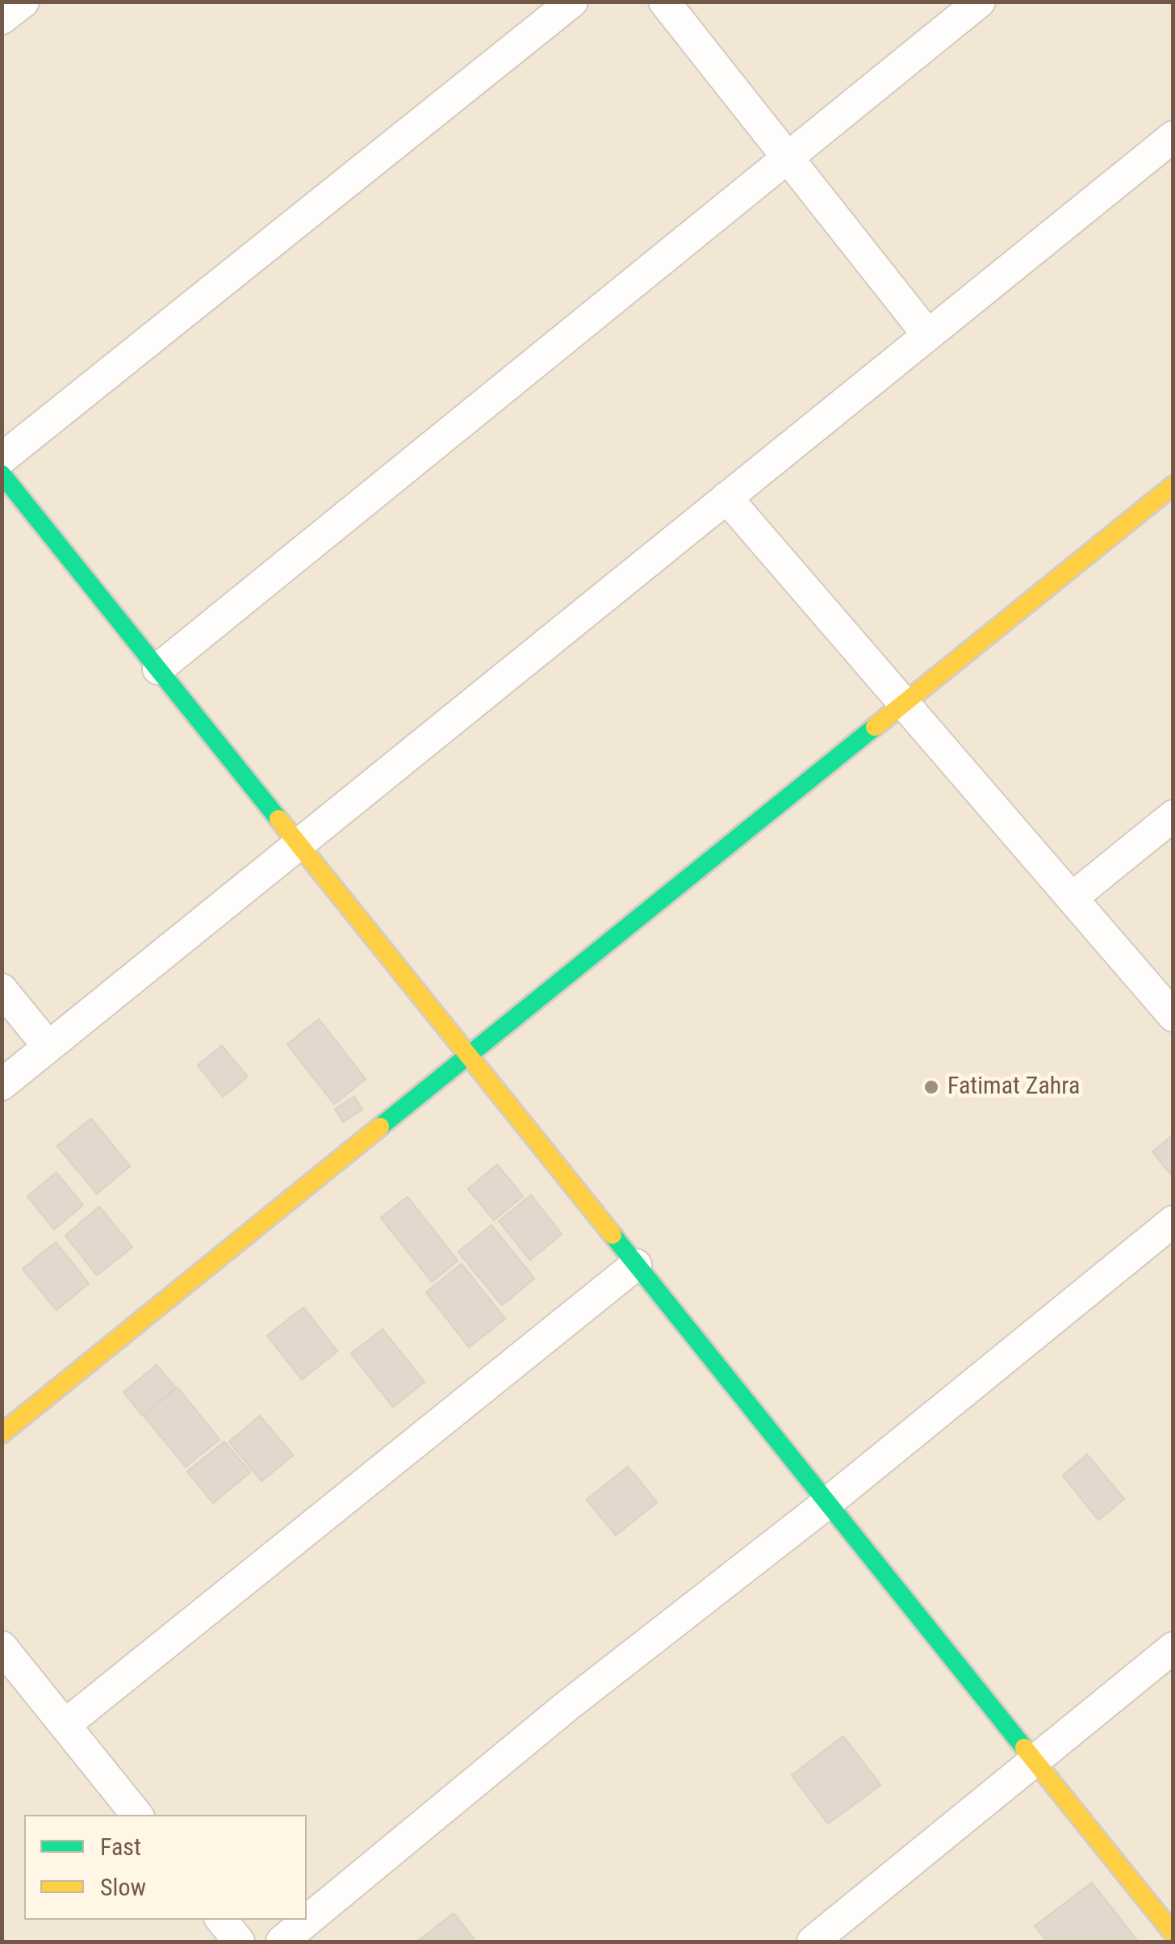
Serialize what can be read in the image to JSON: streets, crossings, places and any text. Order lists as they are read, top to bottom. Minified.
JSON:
{"places":["Fatimat Zahra"],"legend":["Fast","Slow"]}
